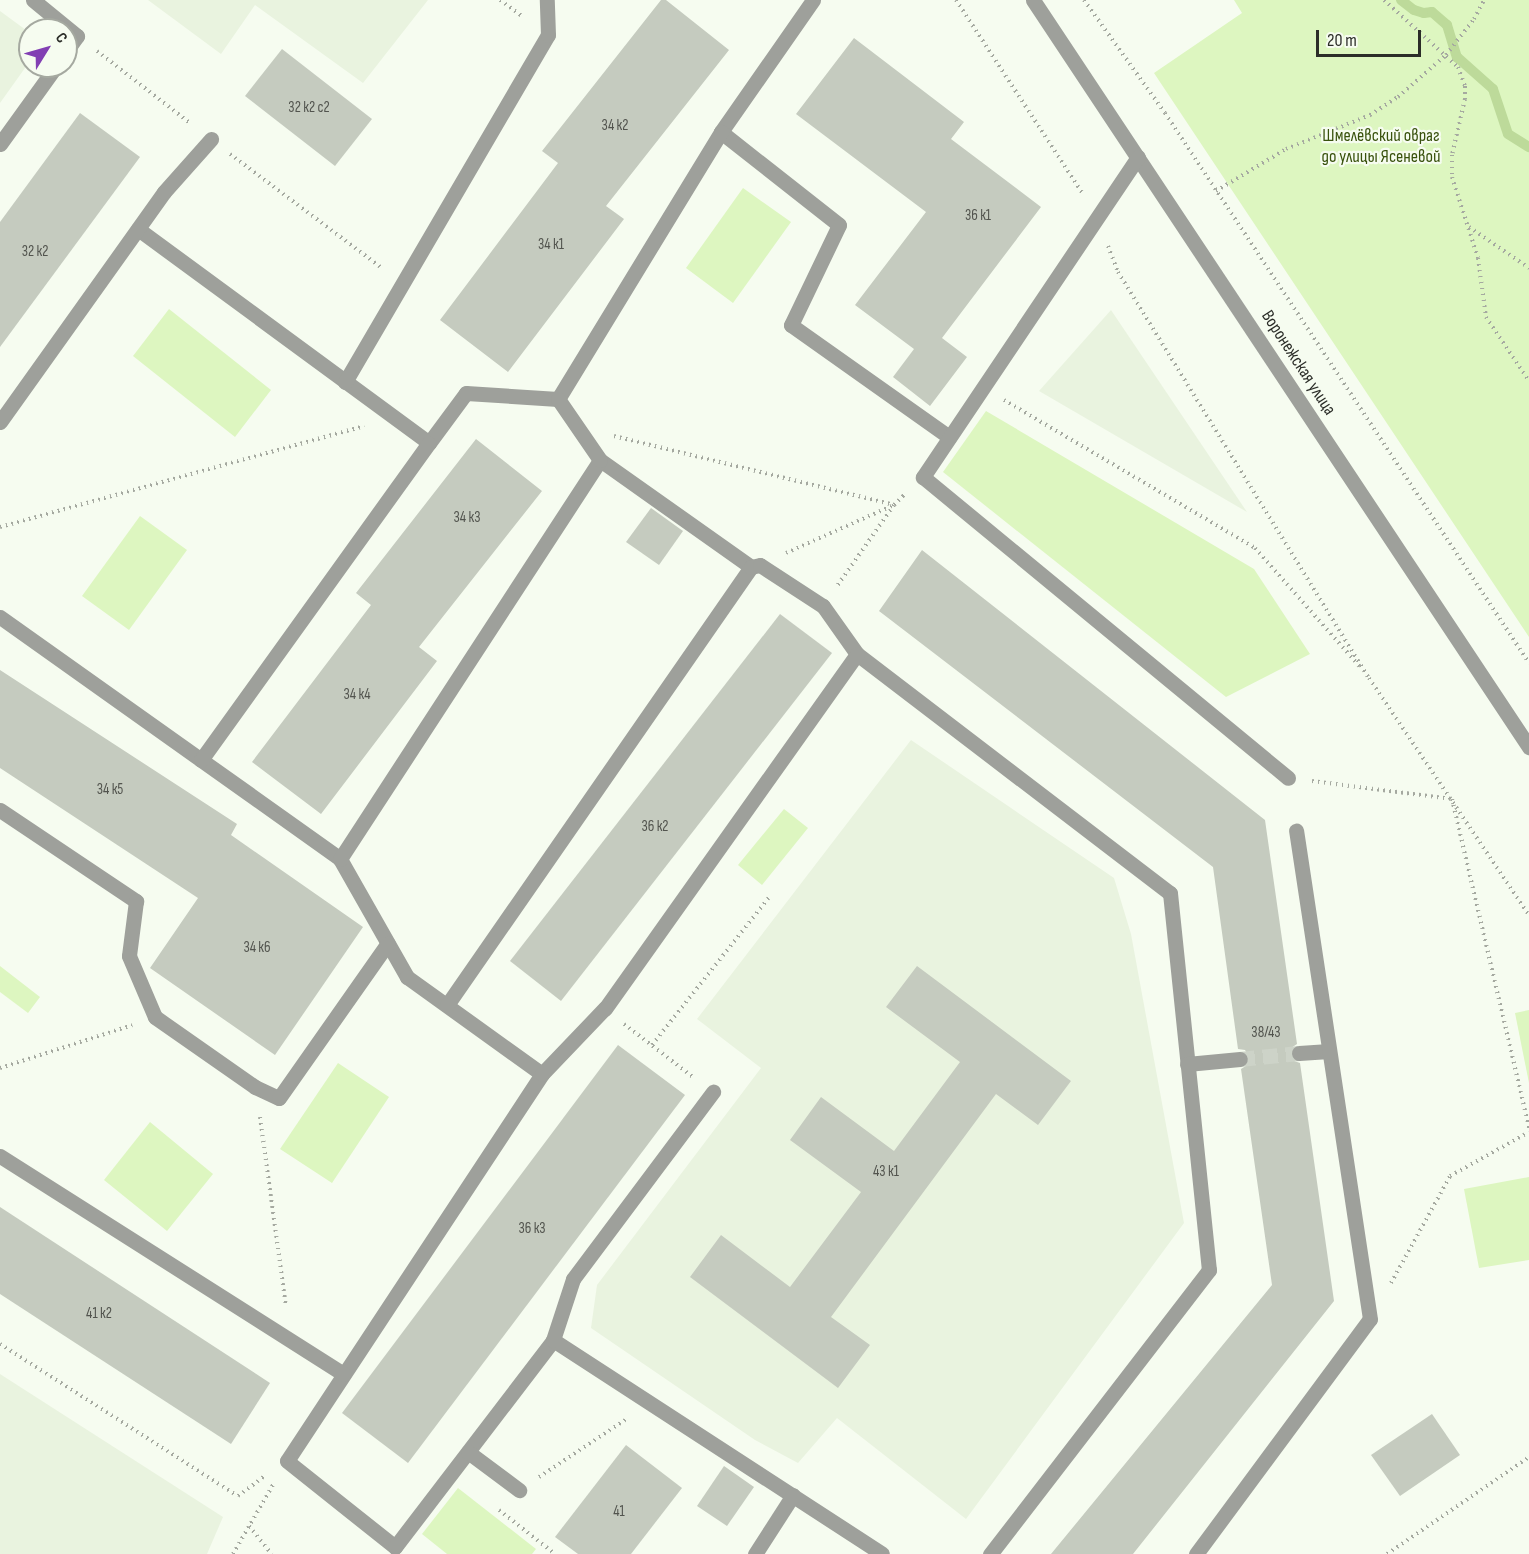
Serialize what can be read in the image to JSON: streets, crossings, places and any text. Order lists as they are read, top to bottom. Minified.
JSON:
{"streets":{"street":["Воронежская улица"]},"parks":["Шмелёвский овраг до улицы Ясеневой"],"house_numbers":["32 к2 с2","34 к2","36 к1","34 к1","32 к2","34 к3","34 к4","34 к5","36 к2","34 к6","38/43","43 к1","36 к3","41 к2","41"],"scale_bar":"20 m","north":"top right"}
